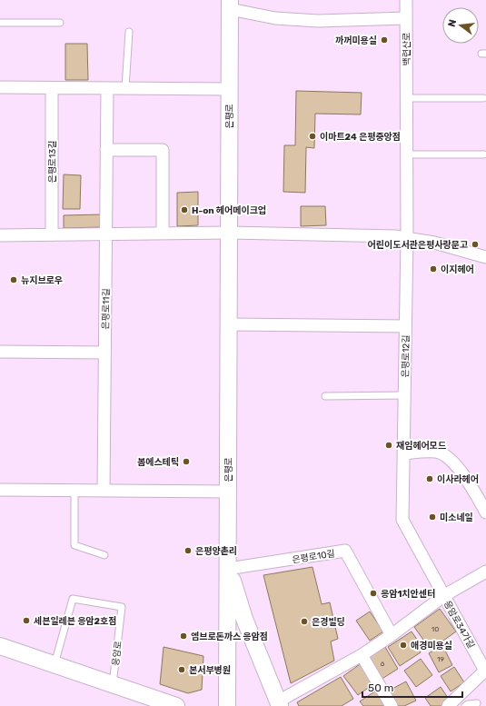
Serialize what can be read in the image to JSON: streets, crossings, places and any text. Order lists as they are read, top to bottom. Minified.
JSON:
{"streets":{"main road":["은평로"],"street":["백련산로","은평로13길","은평로11길","은평로12길","은평로10길","응암로34가길"],"lane":["응암로"]},"crossings":[["백련산로","은평로12길"],["은평로","은평로10길"]],"places":["까꺼미용실","이마트24 은평중앙점","H-on 헤어메이크업","어린이도서관은평사랑문고","이지헤어","뉴지브로우","재임헤어모드","봄에스테틱","이사라헤어","미소네일","은평양촌리","응암1치안센터","세븐일레븐 응암2호점","은경빌딩","엠브로돈까스 응암점","애경미용실","본서부병원"],"house_numbers":["10","19","6"],"scale_bar":"50 m","north":"left"}
